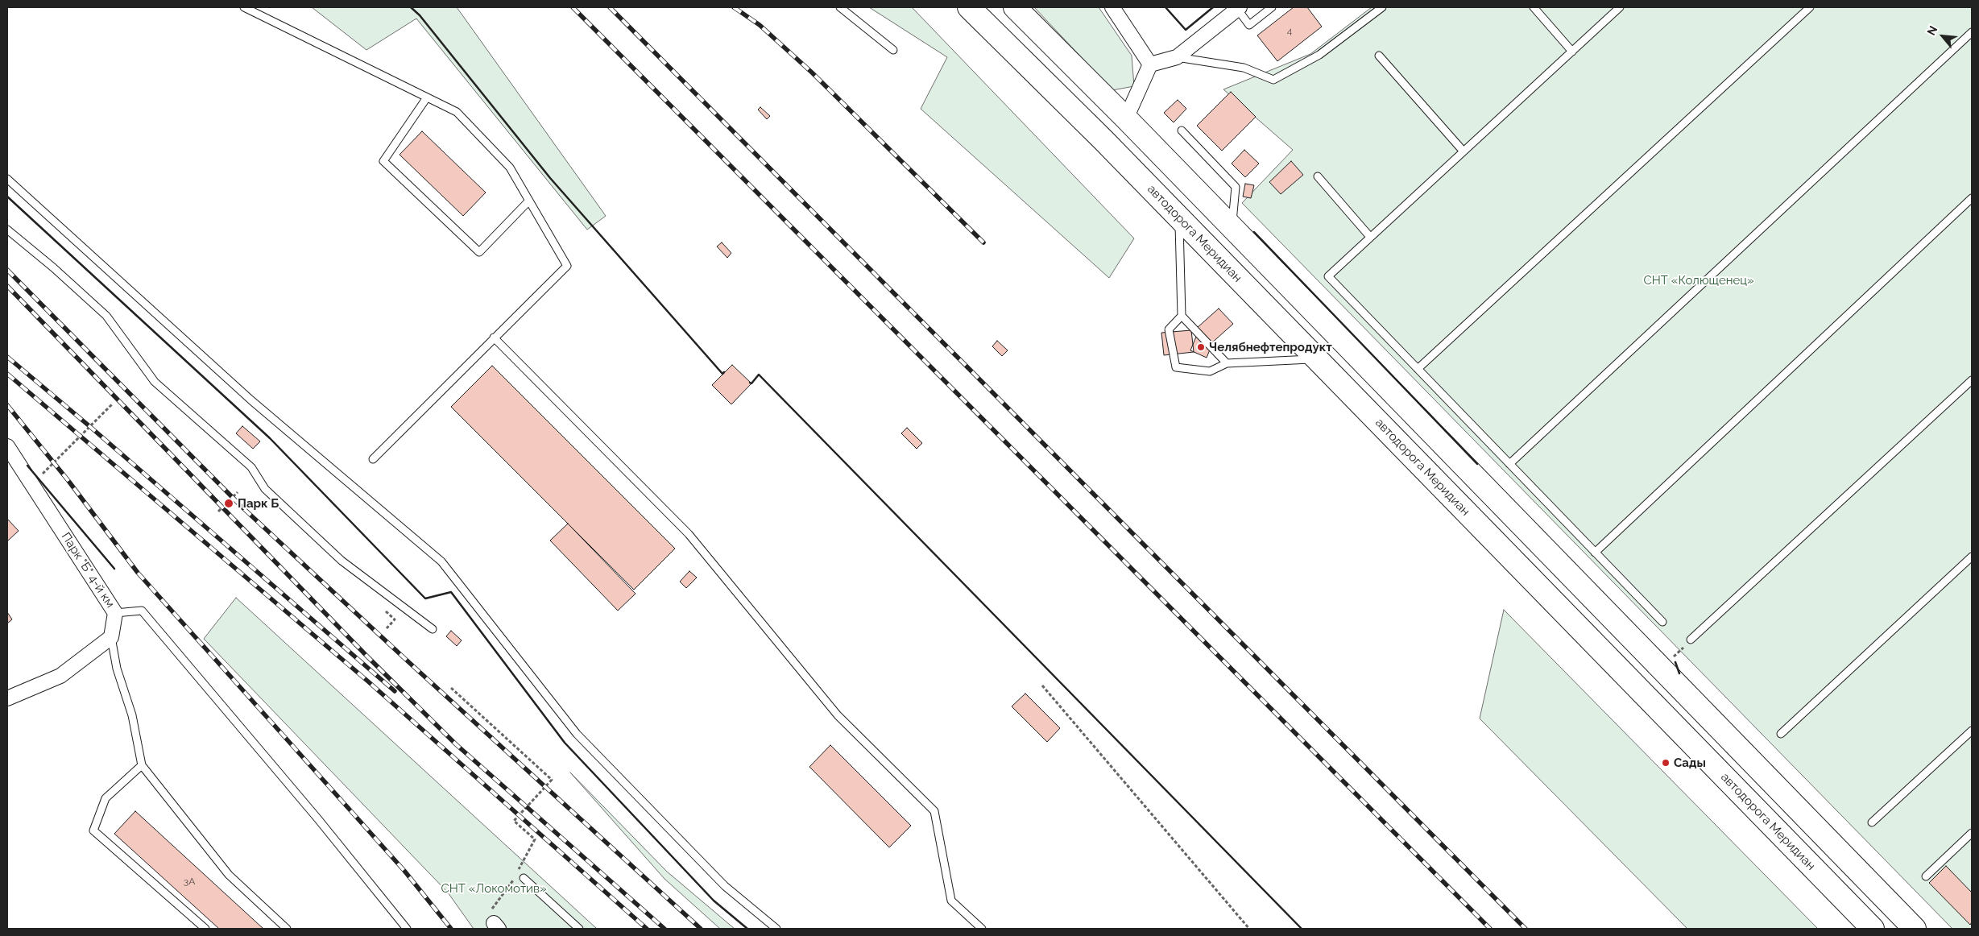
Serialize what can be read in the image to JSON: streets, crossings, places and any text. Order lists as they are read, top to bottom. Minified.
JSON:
{"streets":{"main road":["автодорога Меридиан"],"street":["Парк \"Б\" 4-й км"]},"parks":["СНТ «Колющенец»","СНТ «Локомотив»"],"places":["Челябнефтепродукт","Парк Б","Сады"],"house_numbers":["4","3А"],"north":"top left"}
